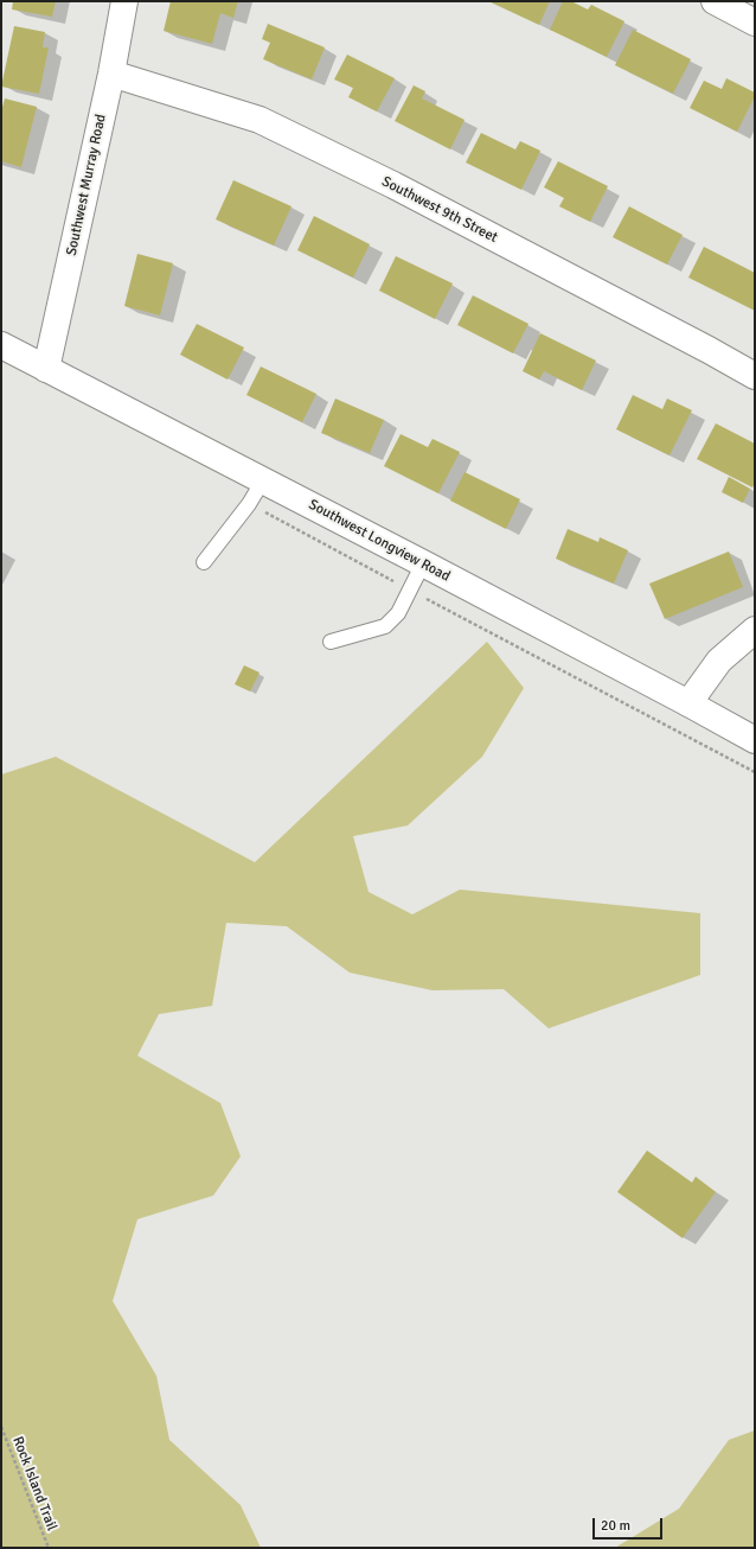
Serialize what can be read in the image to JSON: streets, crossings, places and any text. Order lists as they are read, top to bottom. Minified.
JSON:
{"streets":{"street":["Southwest Murray Road","Southwest 9th Street","Southwest Longview Road"],"path":["Rock Island Trail"]},"crossings":[["Southwest Murray Road","Southwest 9th Street"],["Southwest Murray Road","Southwest Longview Road"]],"scale_bar":"20 m"}
